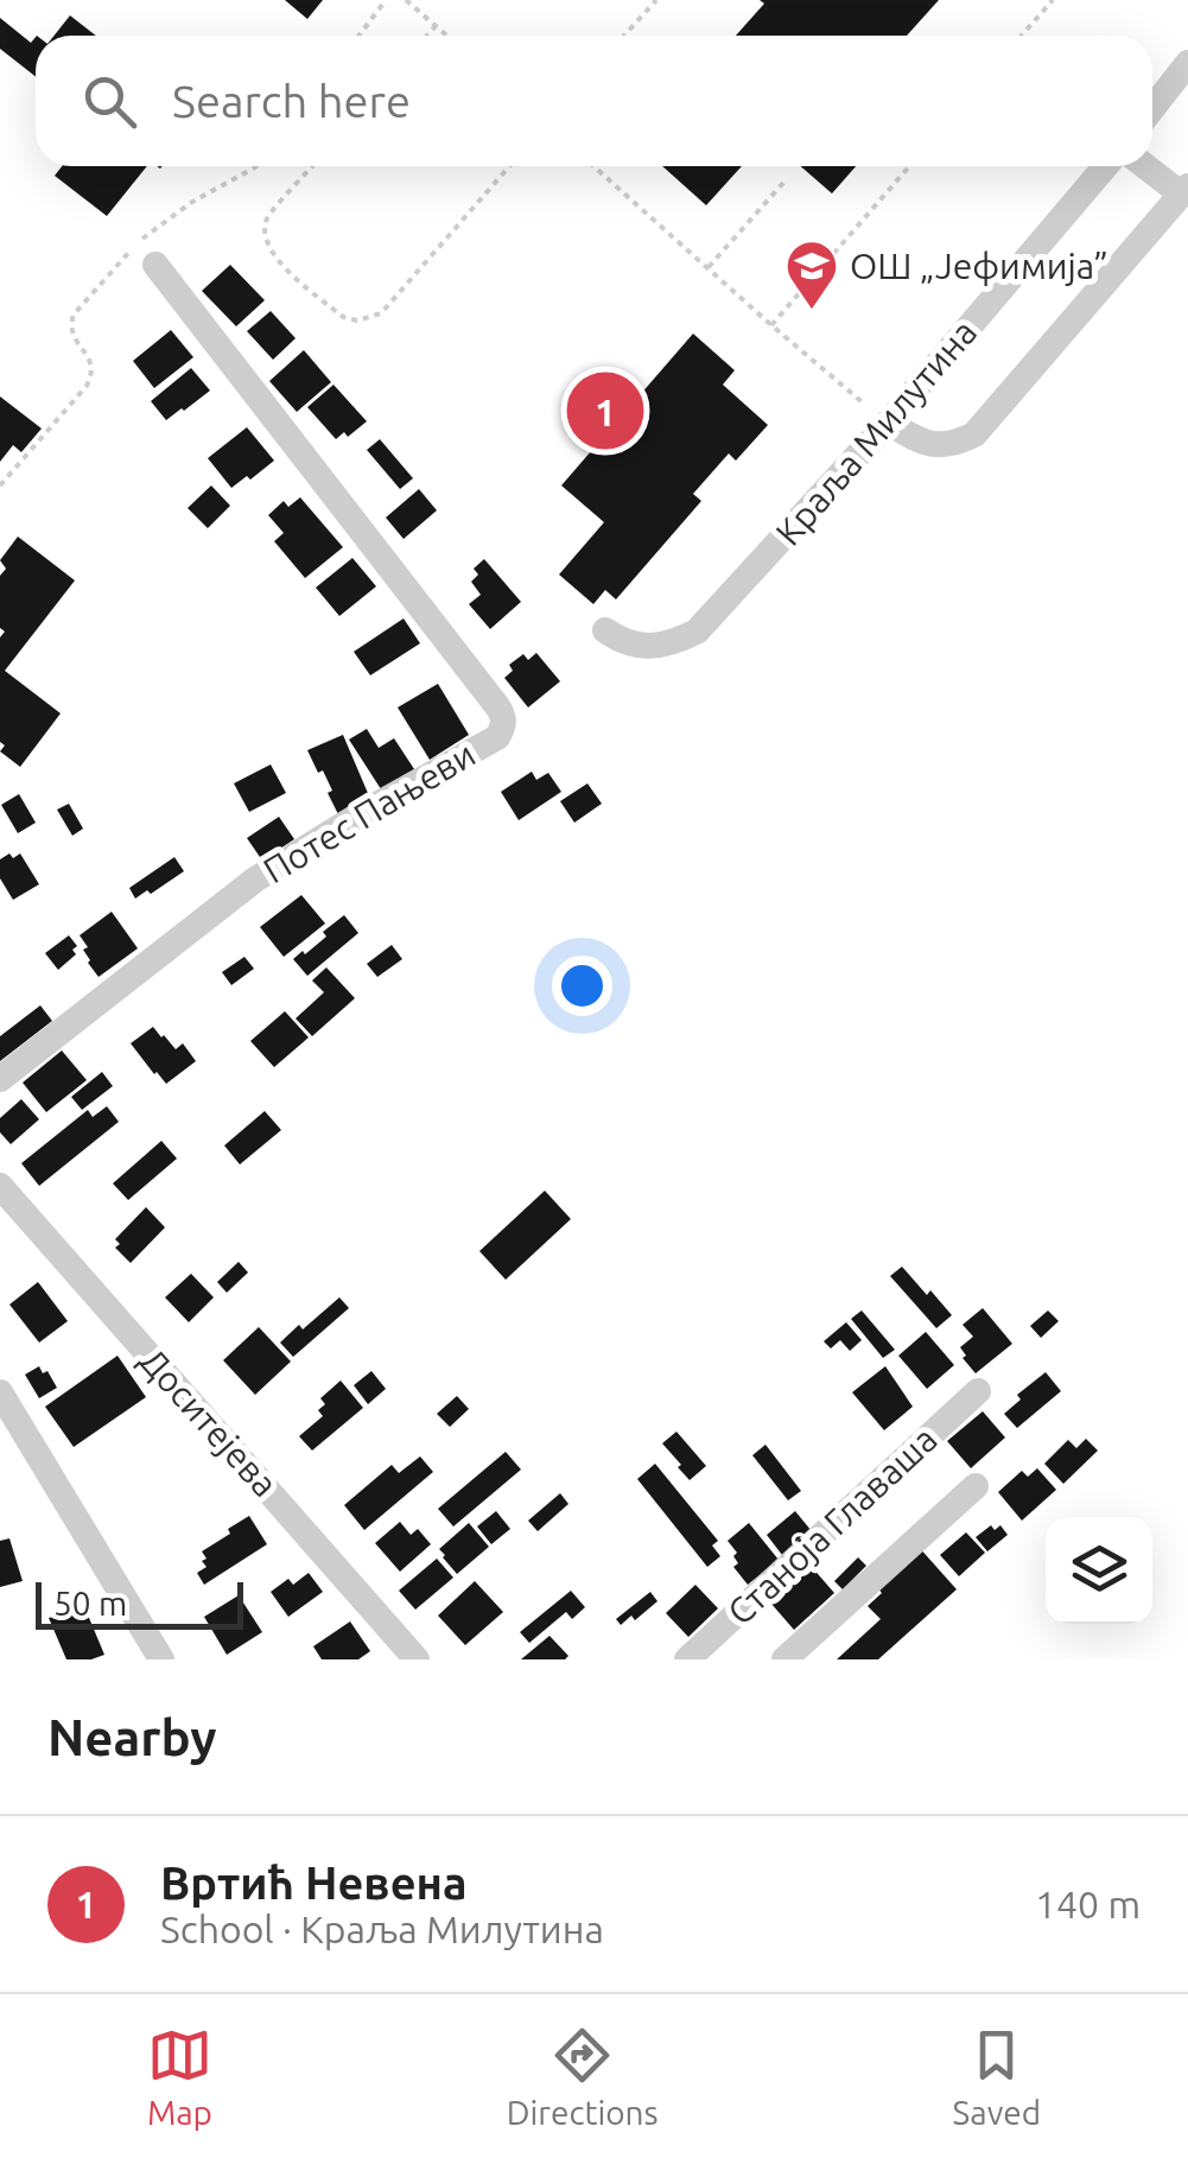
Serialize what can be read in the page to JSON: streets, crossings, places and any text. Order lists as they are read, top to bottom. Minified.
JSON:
{"streets":{"street":["Краља Милутина","Потес Пањеви","Доситејева","Станоја Главаша"]},"places":{"school or university":["ОШ „Јефимија”"]},"scale_bar":"50 m","page":{"search":"Search here","pins":"1","scale":"50 m","heading":"Nearby","list":[{"mark":"1","name":"Вртић Невена","note":"School · Краља Милутина","value":"140 m"}],"nav":["Map","Directions","Saved"]}}
